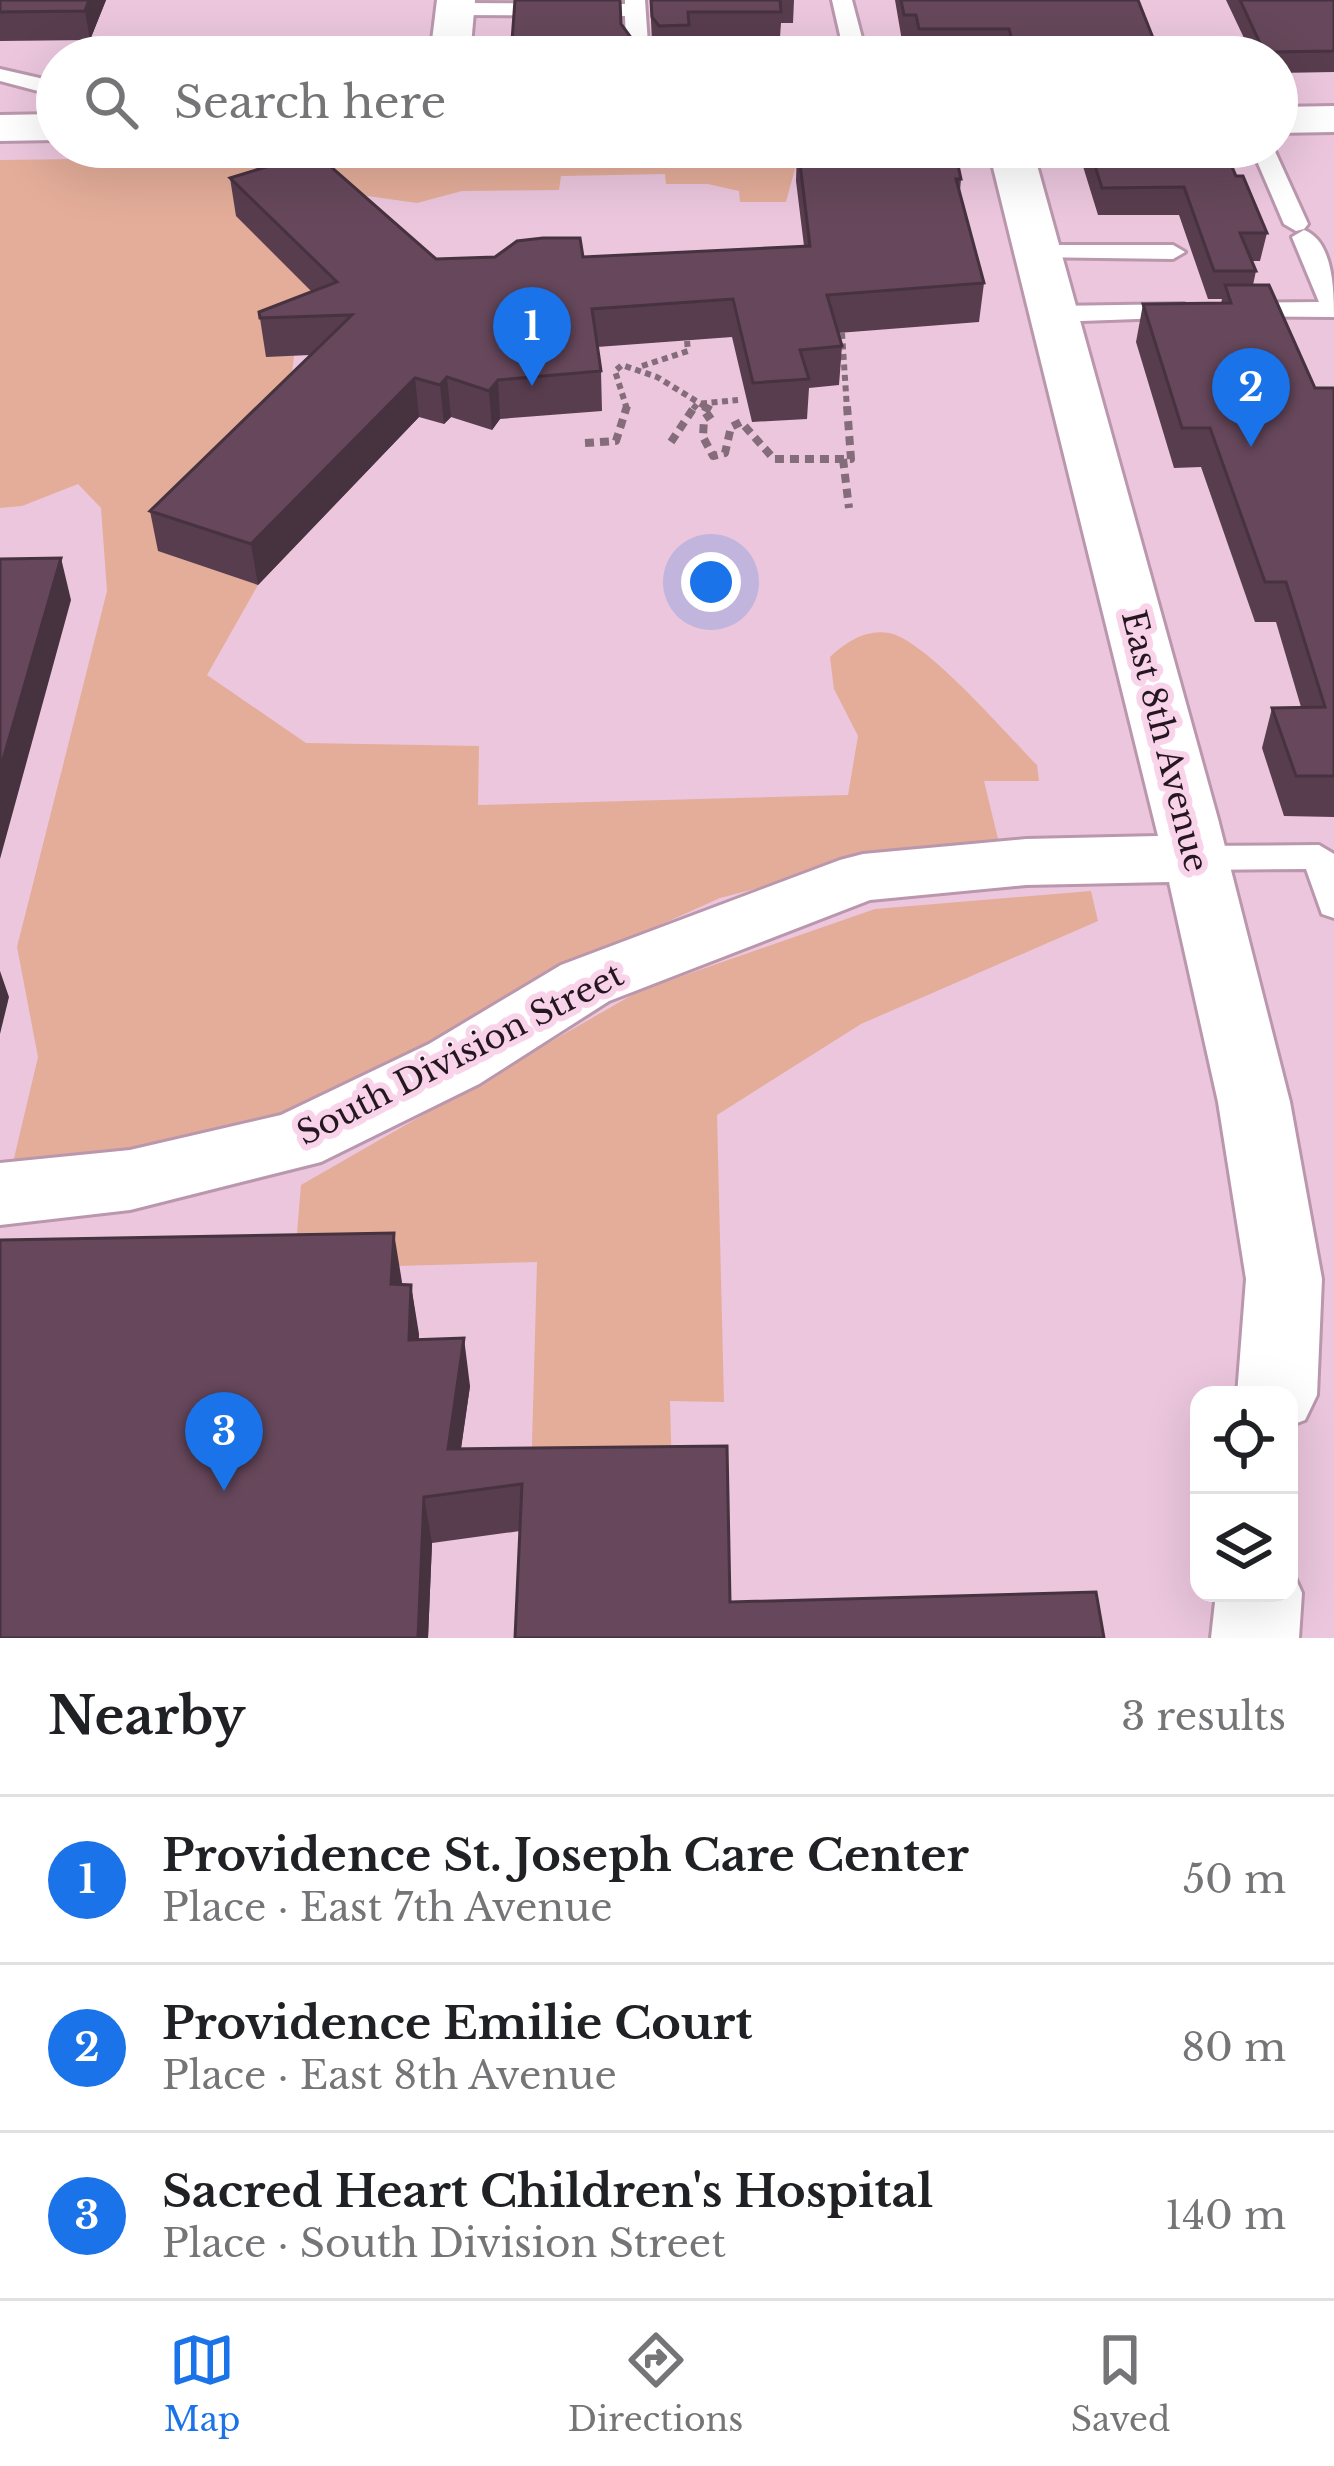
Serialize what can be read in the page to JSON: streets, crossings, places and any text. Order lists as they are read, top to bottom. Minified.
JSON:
{"streets":{"street":["East 8th Avenue","South Division Street"]},"crossings":[["East 8th Avenue","South Division Street"]],"page":{"search":"Search here","pins":["1","2","3"],"heading":["Nearby","3 results"],"list":[{"mark":"1","name":"Providence St. Joseph Care Center","note":"Place · East 7th Avenue","value":"50 m"},{"mark":"2","name":"Providence Emilie Court","note":"Place · East 8th Avenue","value":"80 m"},{"mark":"3","name":"Sacred Heart Children's Hospital","note":"Place · South Division Street","value":"140 m"}],"nav":["Map","Directions","Saved"]}}
